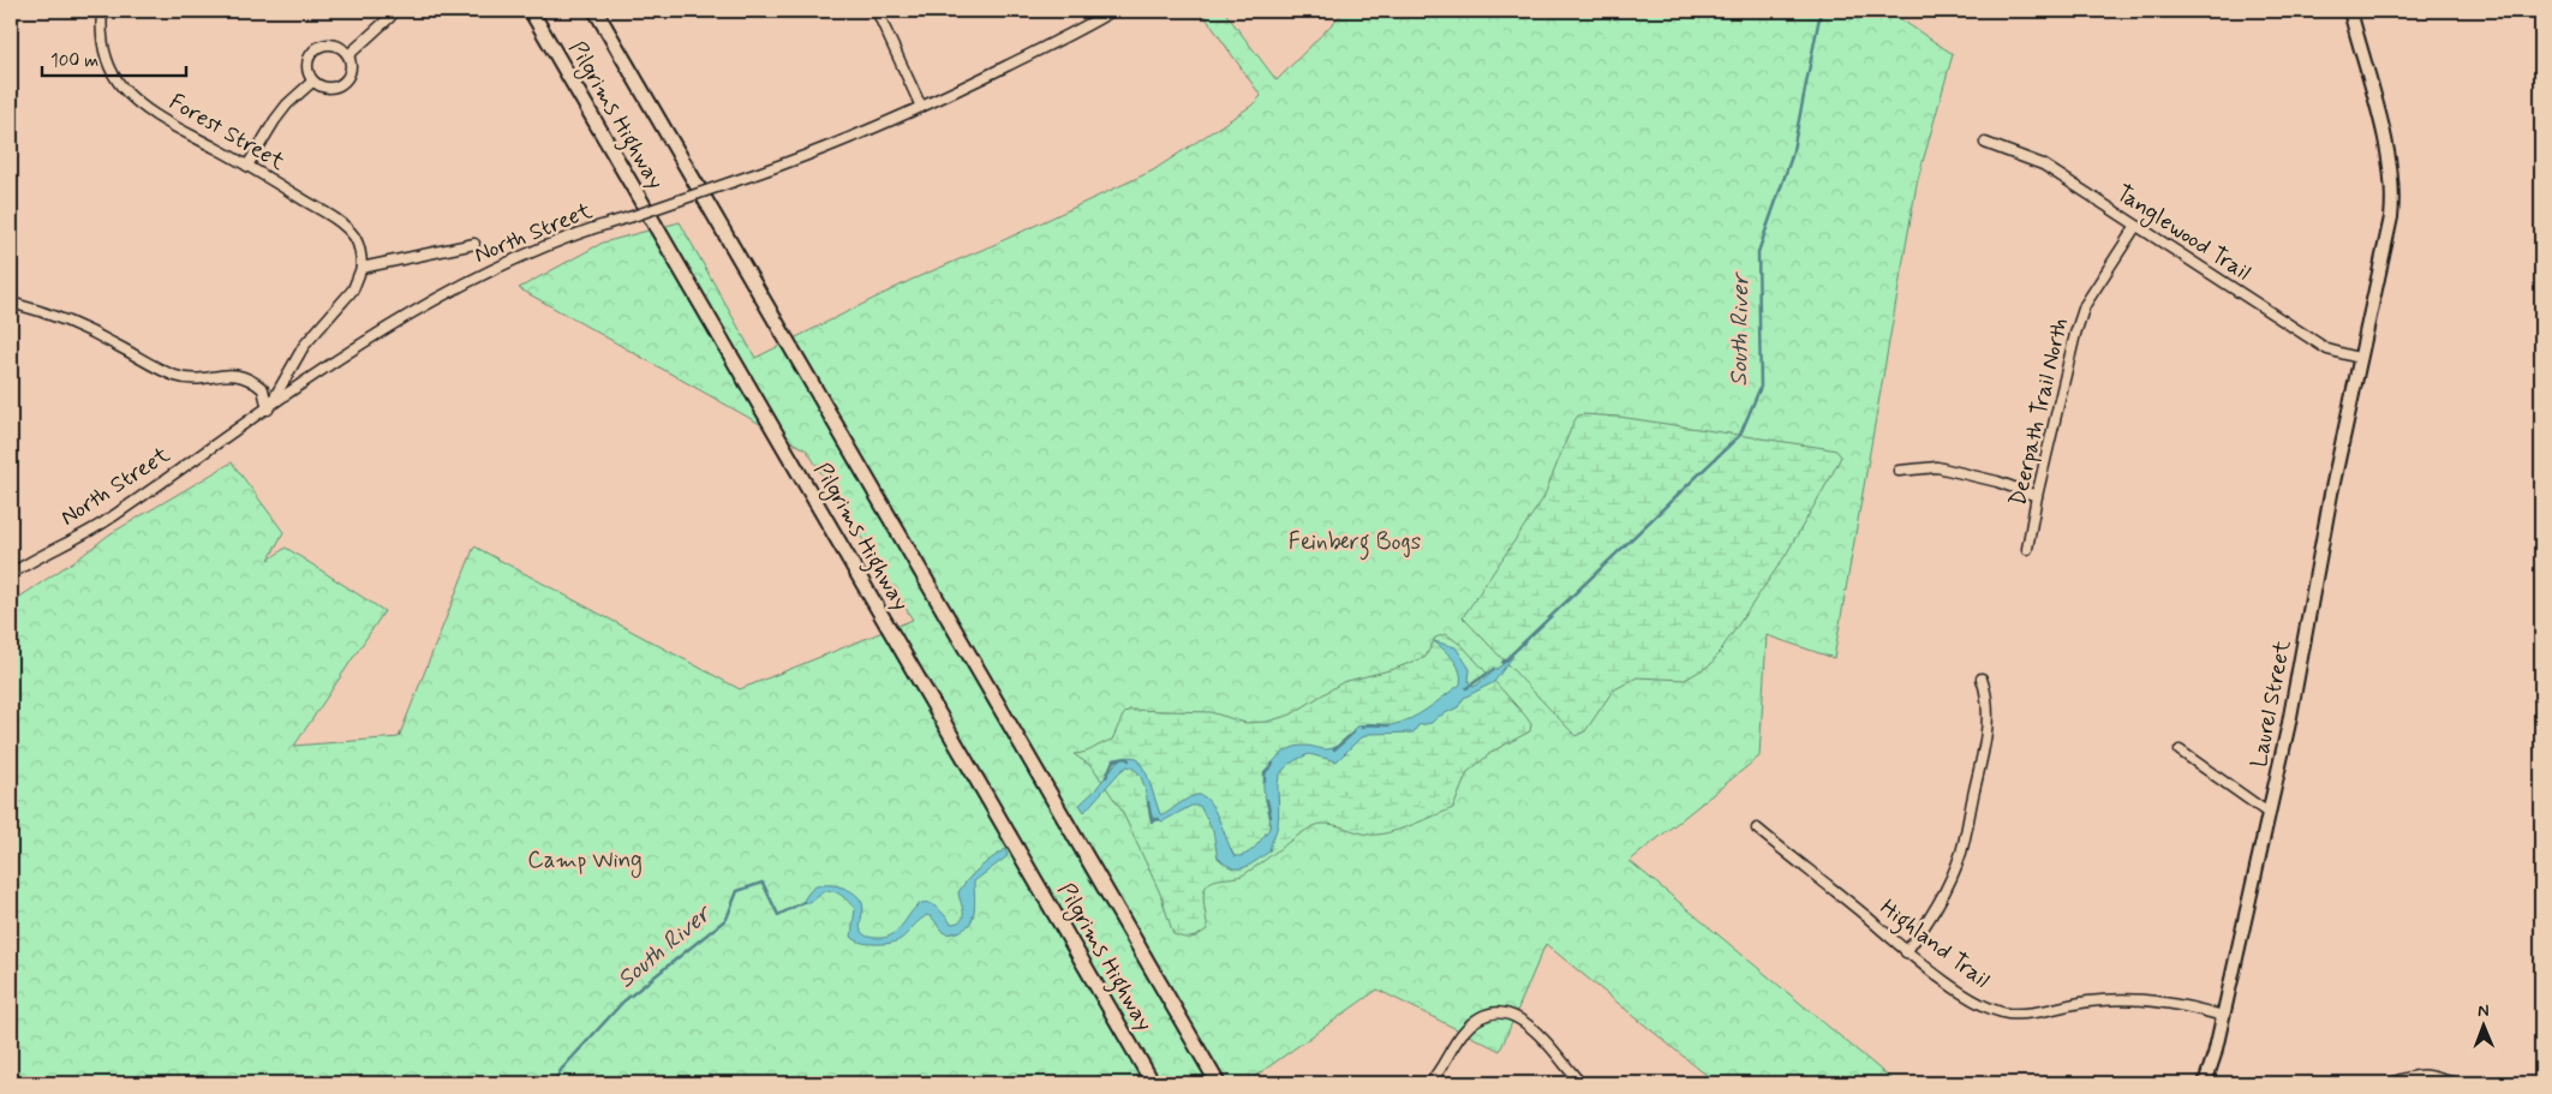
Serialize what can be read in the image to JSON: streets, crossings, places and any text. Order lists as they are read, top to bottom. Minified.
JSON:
{"streets":{"highway":["Pilgrims Highway"],"main road":["Laurel Street"],"street":["Forest Street","North Street","Tanglewood Trail","Deerpath Trail North","Highland Trail"]},"crossings":[["Tanglewood Trail","Deerpath Trail North"],["Tanglewood Trail","Laurel Street"],["Laurel Street","Highland Trail"]],"water":["South River"],"parks":["Feinberg Bogs","Camp Wing"],"scale_bar":"100 m","north":"top"}
